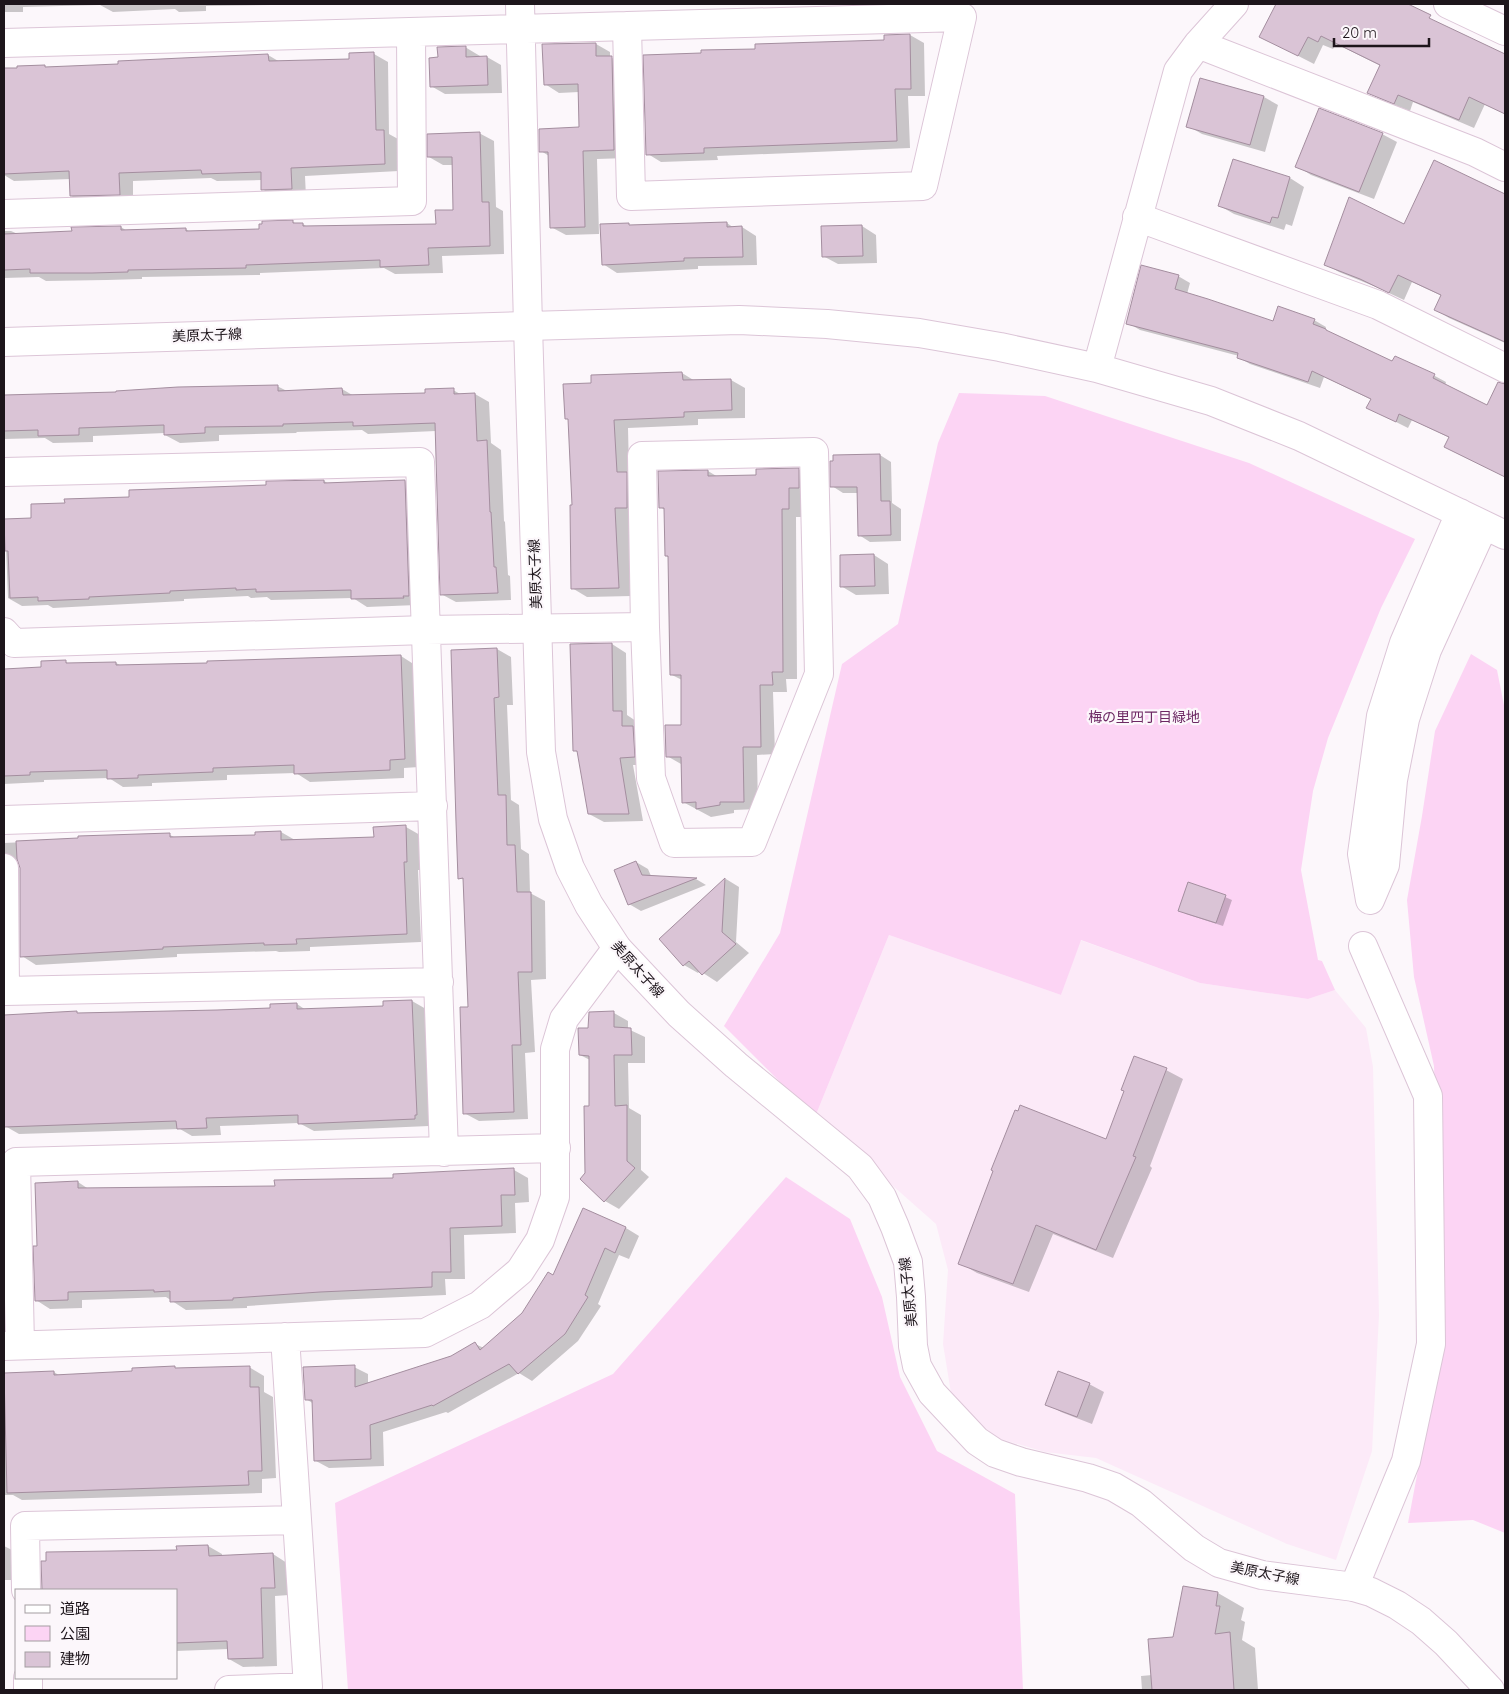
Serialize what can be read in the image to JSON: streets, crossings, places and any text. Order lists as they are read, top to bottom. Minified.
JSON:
{"streets":{"street":["美原太子線"]},"parks":["梅の里四丁目緑地"],"legend":["道路","公園","建物"],"scale_bar":"20 m"}
